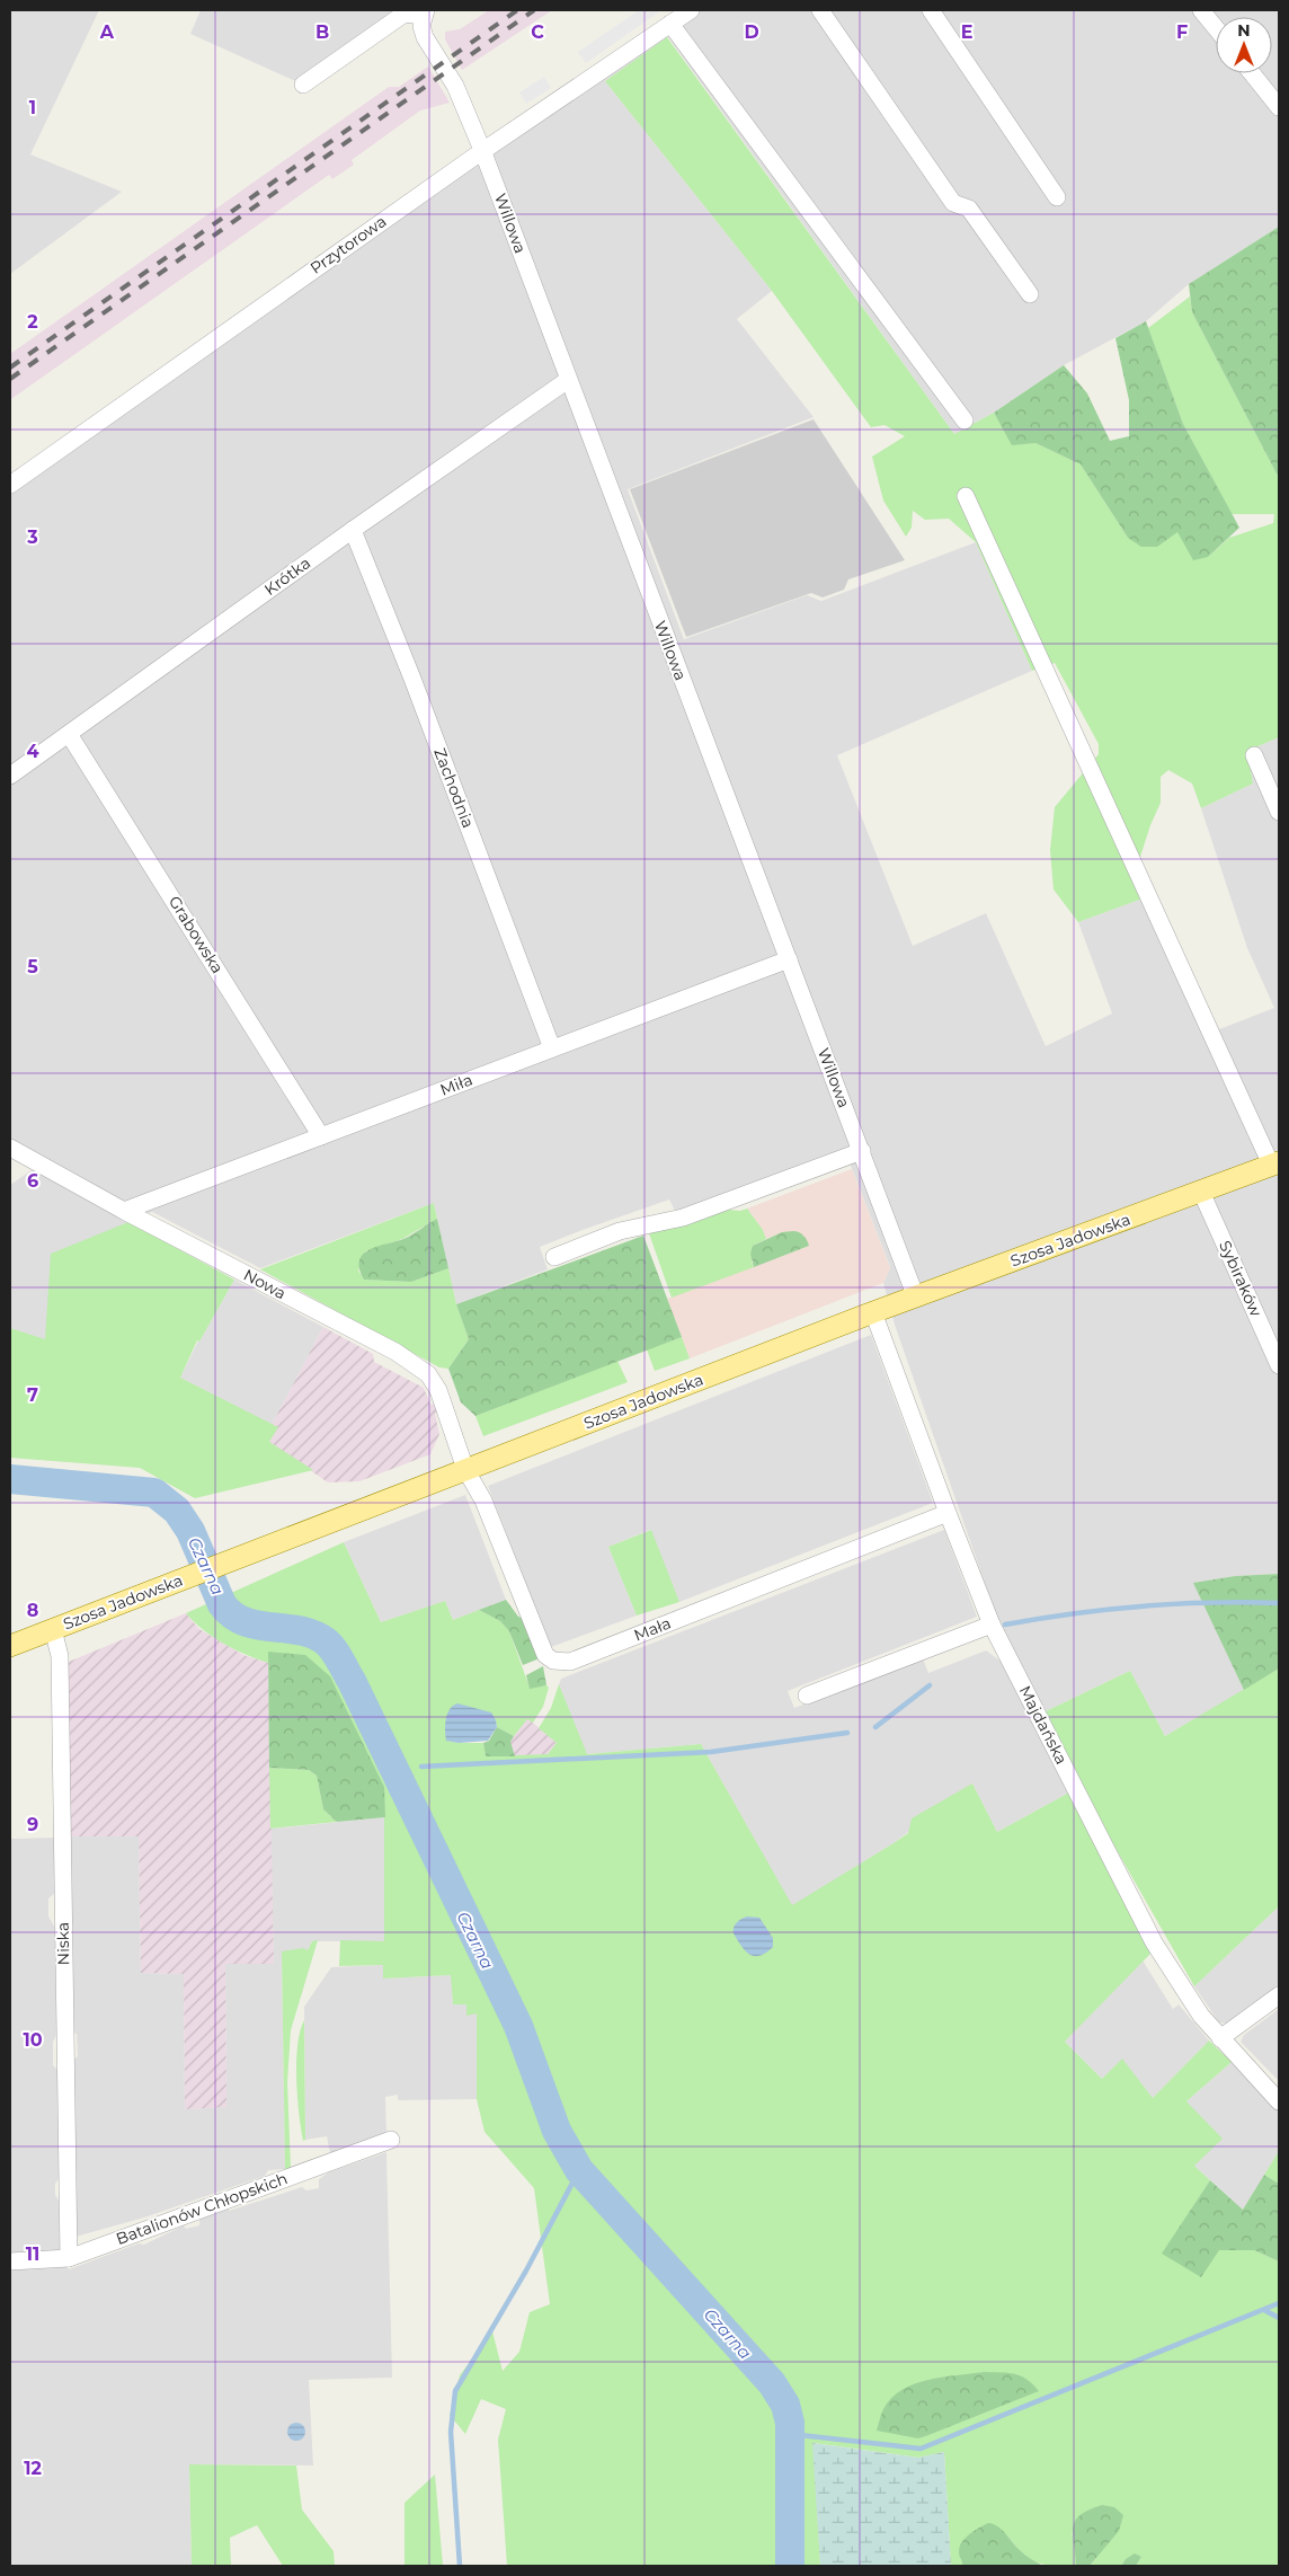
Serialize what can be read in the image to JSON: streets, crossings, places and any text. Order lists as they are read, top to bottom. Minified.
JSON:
{"streets":{"main road":["Szosa Jadowska"],"street":["Willowa","Przytorowa","Krótka","Zachodnia","Grabowska","Miła","Sybiraków","Nowa","Mała","Majdańska","Niska","Batalionów Chłopskich"]},"crossings":[["Willowa","Przytorowa"],["Willowa","Krótka"],["Willowa","Miła"],["Willowa","Szosa Jadowska"],["Krótka","Zachodnia"],["Krótka","Grabowska"],["Zachodnia","Miła"],["Grabowska","Miła"],["Miła","Nowa"],["Szosa Jadowska","Sybiraków"],["Szosa Jadowska","Nowa"],["Szosa Jadowska","Mała"],["Szosa Jadowska","Majdańska"],["Szosa Jadowska","Niska"],["Nowa","Mała"],["Mała","Majdańska"],["Niska","Batalionów Chłopskich"]],"water":["Czarna"],"north":"top","grid":{"columns":["A","B","C","D","E","F"],"rows":["1","2","3","4","5","6","7","8","9","10","11","12"]}}
